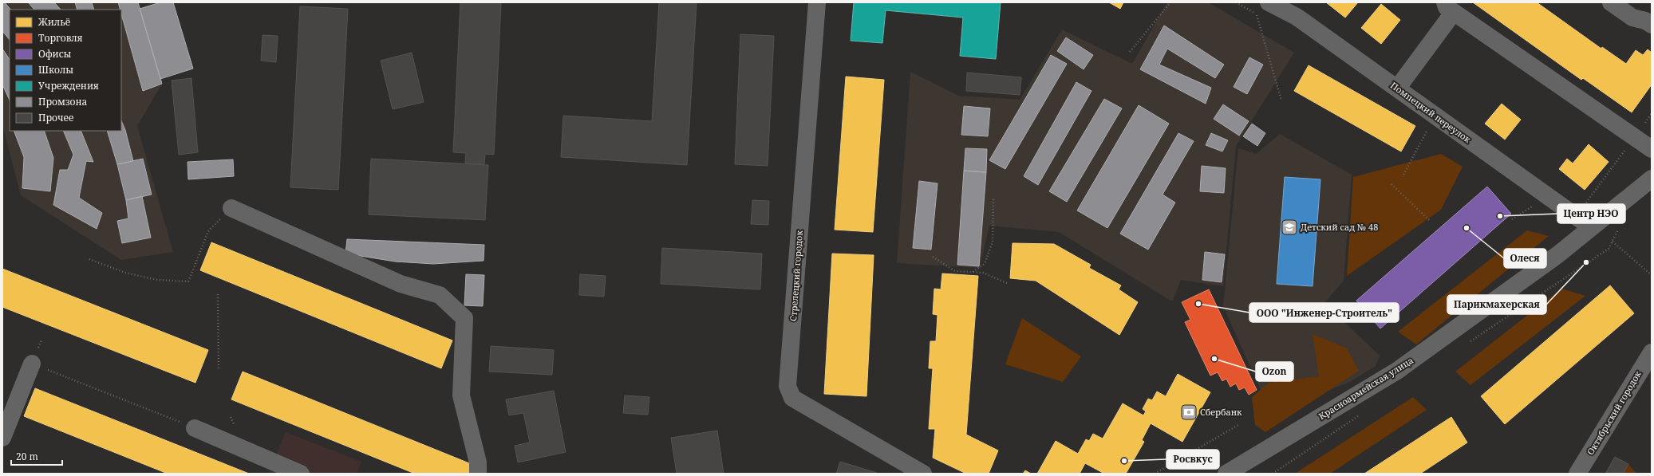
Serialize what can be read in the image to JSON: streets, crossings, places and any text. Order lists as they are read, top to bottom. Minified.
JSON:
{"streets":{"street":["Помпецкий переулок","Стрелецкий городок","Красноармейская улица","Октябрьский городок"]},"crossings":[["Помпецкий переулок","Красноармейская улица"]],"places":{"other":["Центр НЭО","Олеся","Парикмахерская","ООО \"Инженер-Строитель\"","Ozon","Росвкус"],"school or university":["Детский сад № 48"],"bank":["Сбербанк"]},"legend":["Жильё","Торговля","Офисы","Школы","Учреждения","Промзона","Прочее"],"scale_bar":"20 m"}
